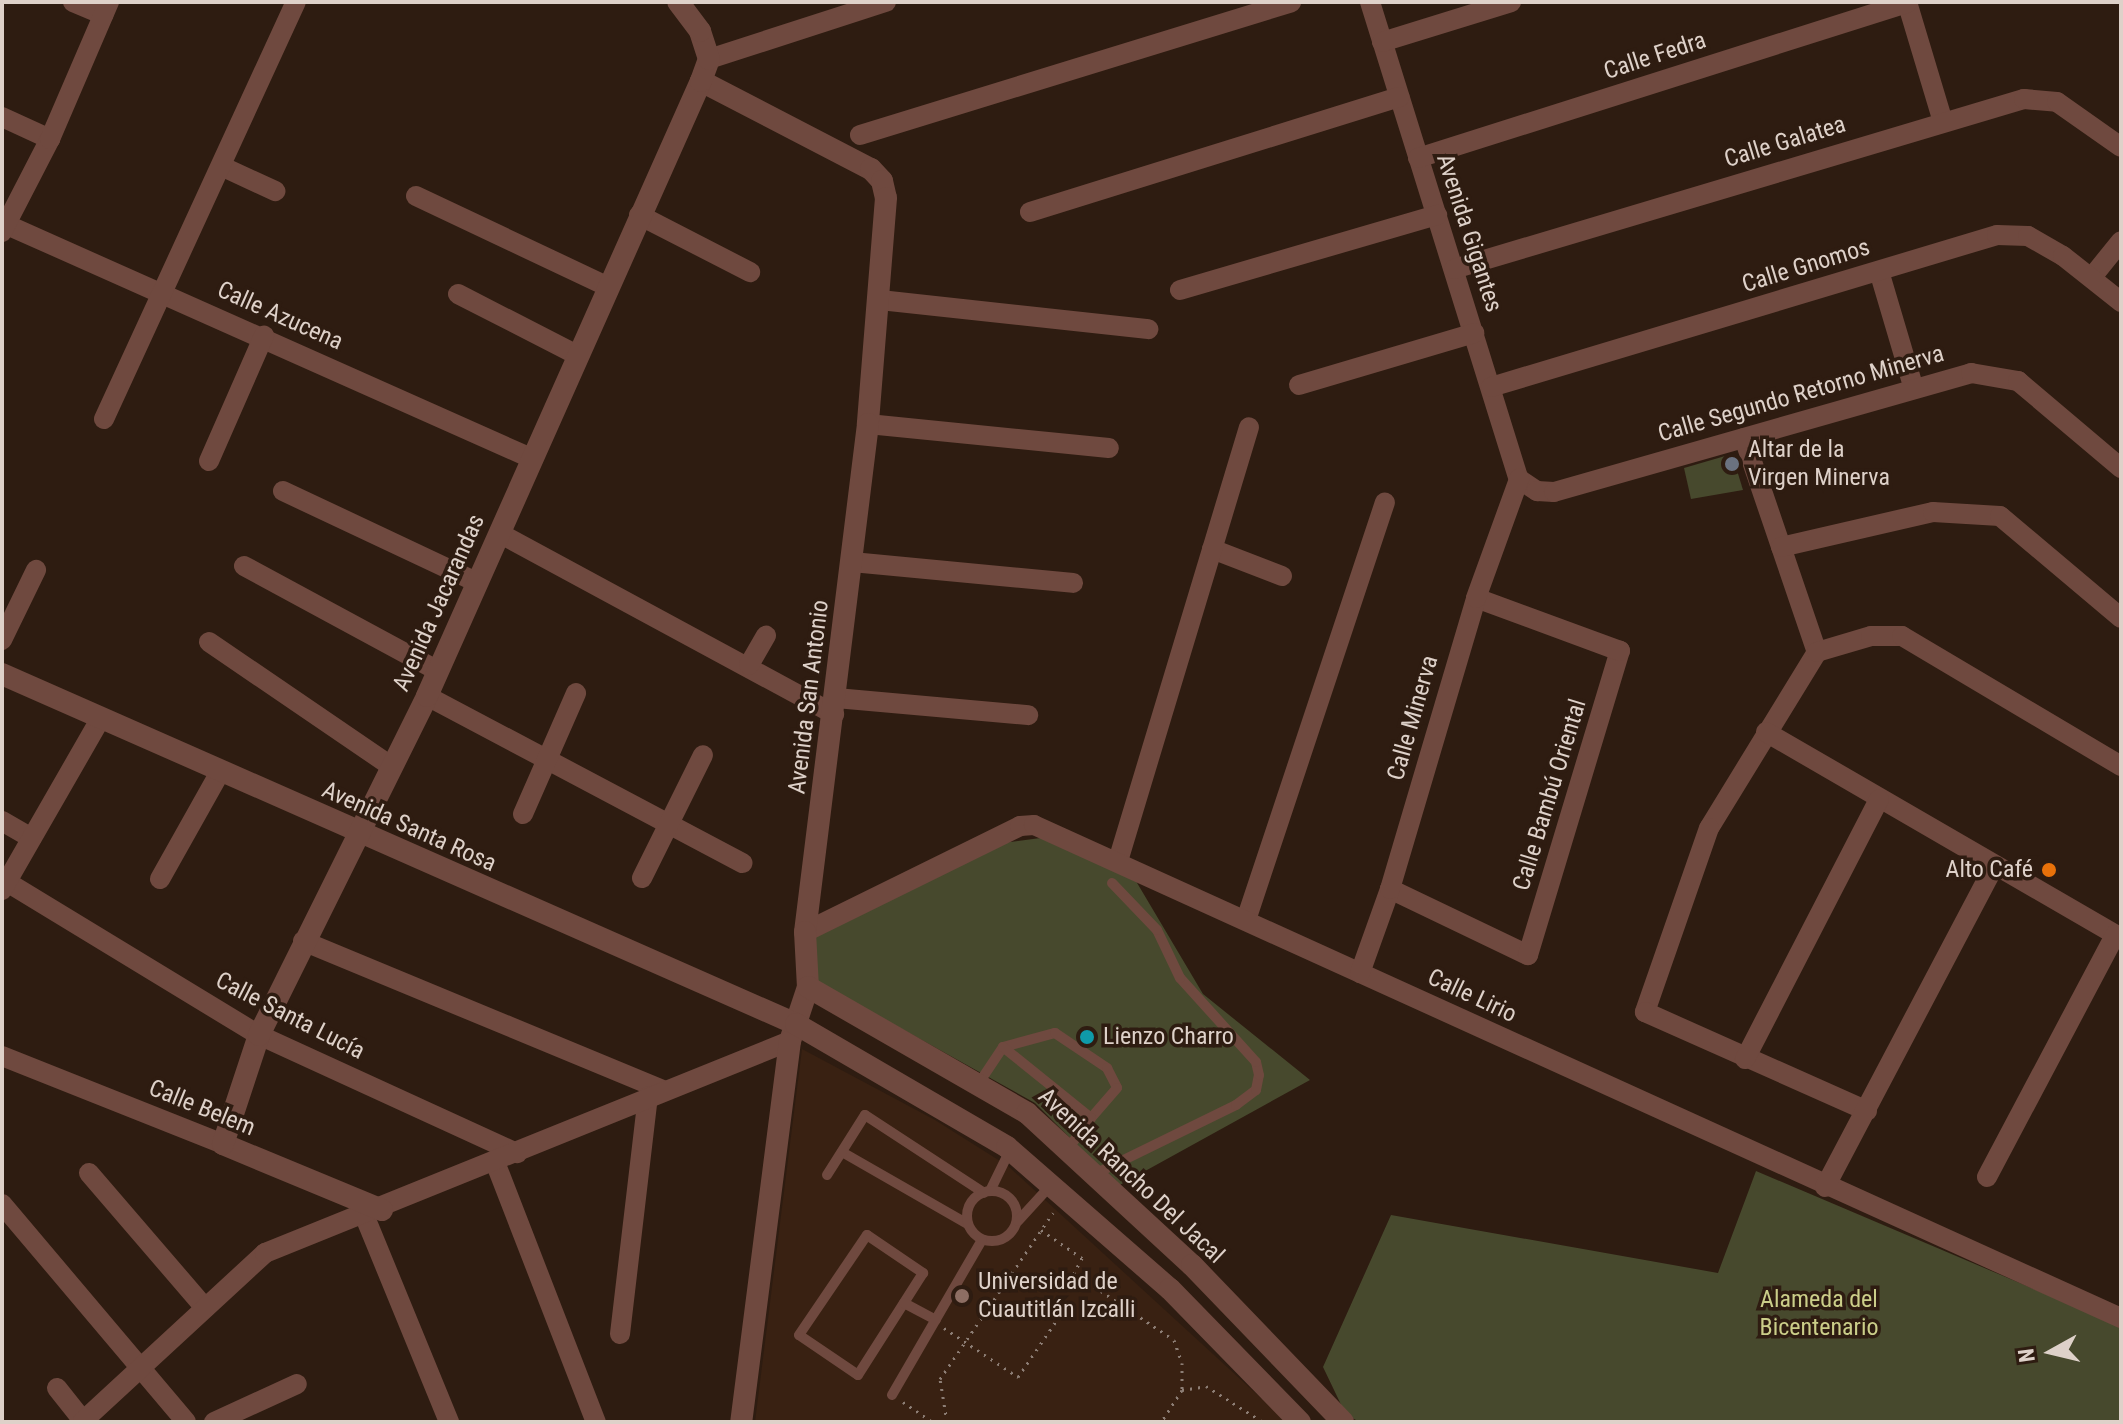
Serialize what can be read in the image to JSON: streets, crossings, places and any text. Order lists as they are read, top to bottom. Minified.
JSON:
{"streets":{"street":["Calle Fedra","Calle Galatea","Avenida Gigantes","Calle Gnomos","Calle Azucena","Calle Segundo Retorno Minerva","Avenida Jacarandas","Avenida San Antonio","Calle Minerva","Calle Bambú Oriental","Avenida Santa Rosa","Calle Lirio","Calle Santa Lucía","Calle Belem","Avenida Rancho Del Jacal"]},"crossings":[["Calle Fedra","Avenida Gigantes"],["Calle Galatea","Avenida Gigantes"],["Avenida Gigantes","Calle Gnomos"],["Avenida Gigantes","Calle Segundo Retorno Minerva"],["Avenida Gigantes","Calle Minerva"],["Calle Azucena","Avenida Jacarandas"],["Calle Segundo Retorno Minerva","Calle Minerva"],["Avenida Jacarandas","Avenida San Antonio"],["Avenida Jacarandas","Avenida Santa Rosa"],["Avenida Jacarandas","Calle Santa Lucía"],["Avenida Jacarandas","Calle Belem"],["Avenida San Antonio","Avenida Santa Rosa"],["Avenida San Antonio","Calle Lirio"],["Avenida San Antonio","Avenida Rancho Del Jacal"],["Calle Minerva","Calle Bambú Oriental"],["Calle Minerva","Calle Lirio"]],"parks":["Alameda del Bicentenario"],"places":["Altar de la Virgen Minerva","Alto Café","Lienzo Charro","Universidad de Cuautitlán Izcalli"],"north":"left"}
